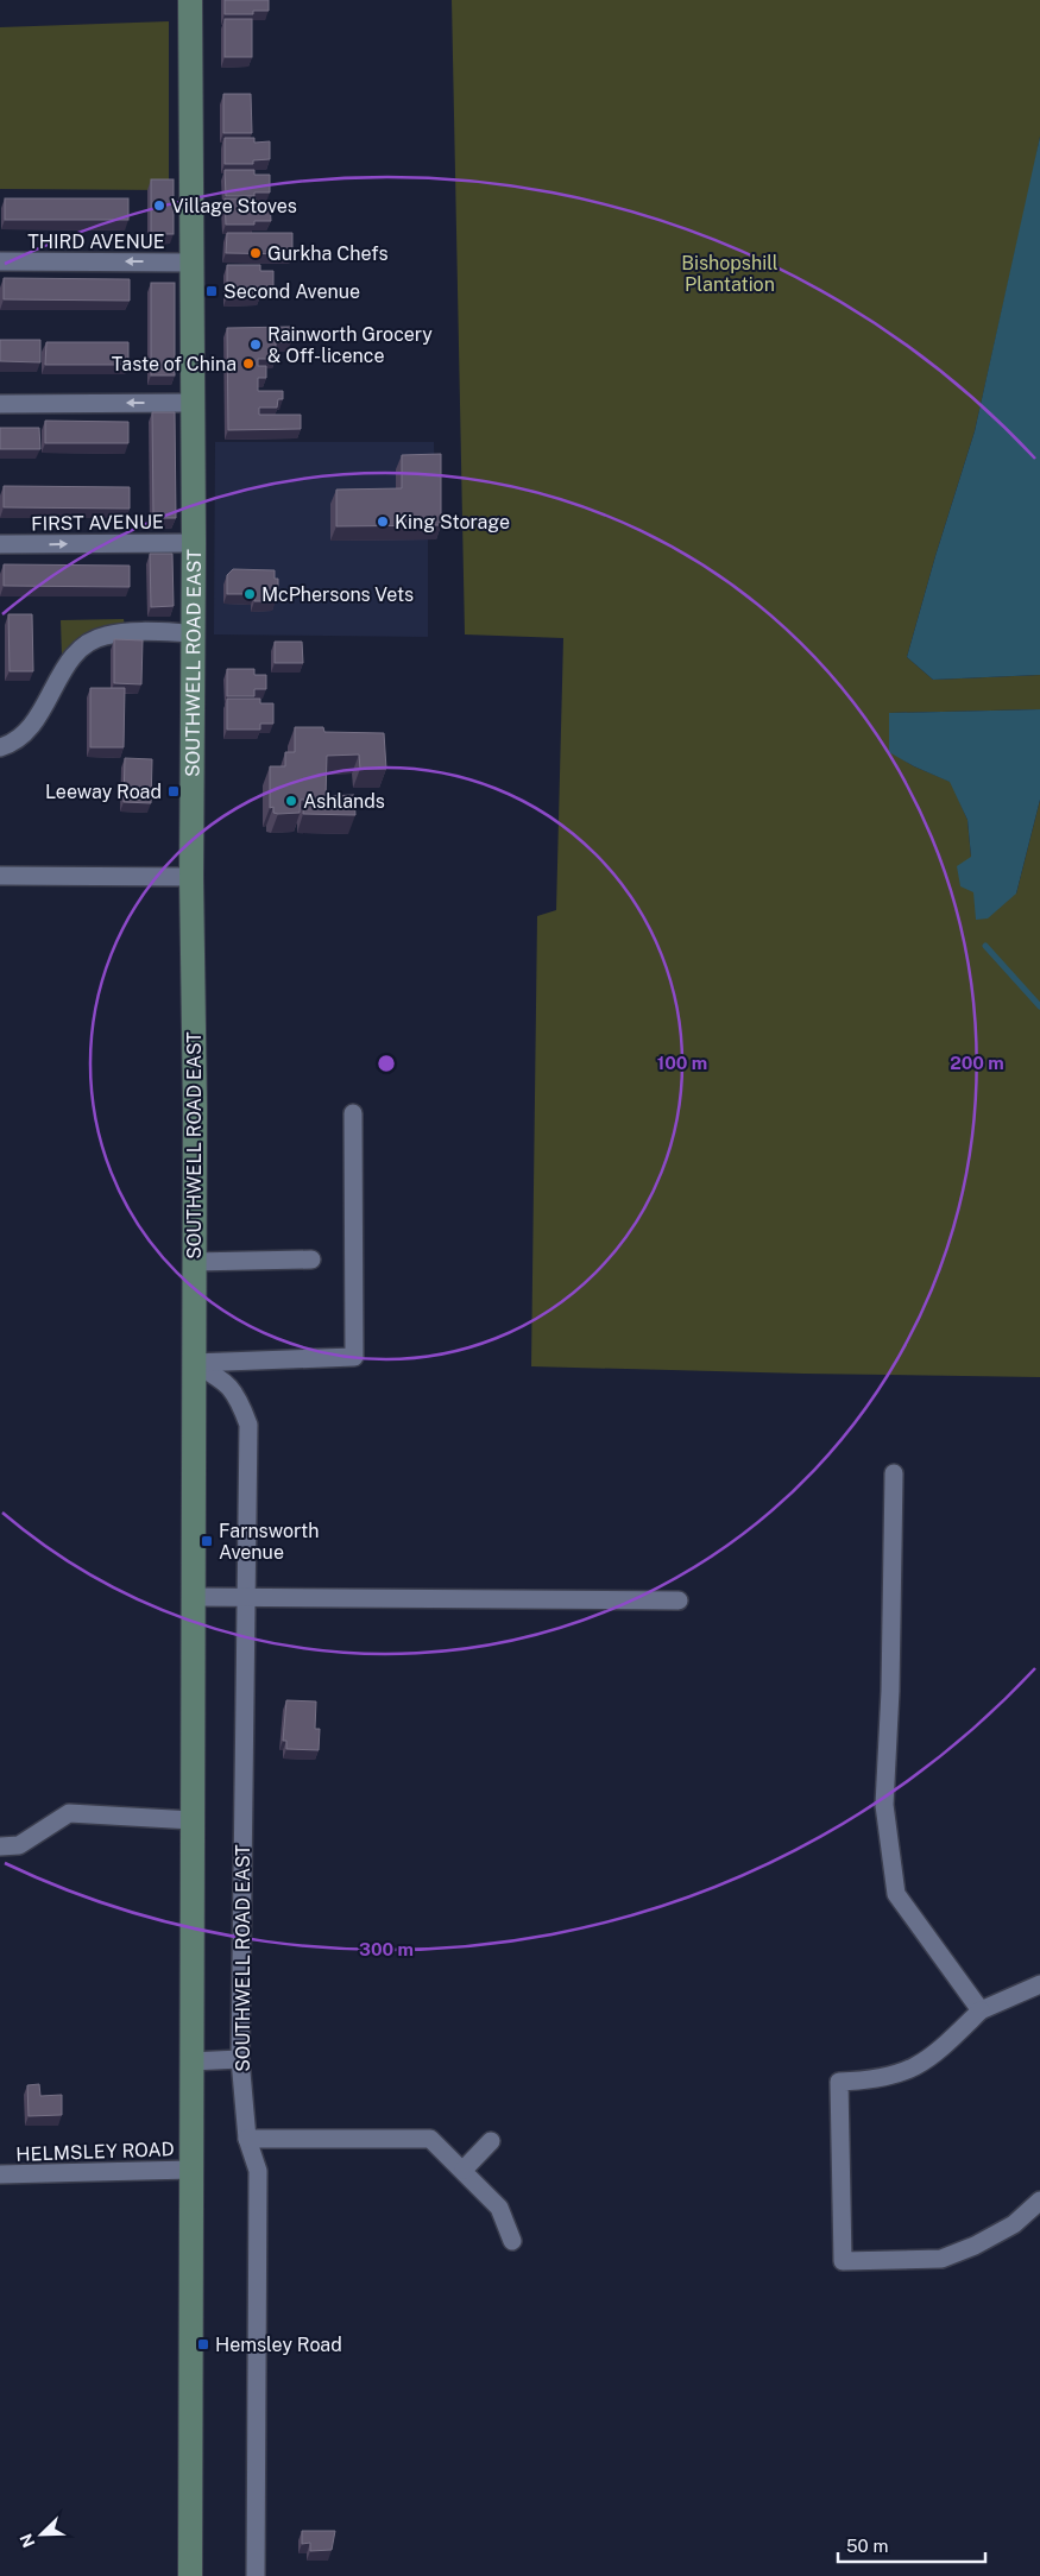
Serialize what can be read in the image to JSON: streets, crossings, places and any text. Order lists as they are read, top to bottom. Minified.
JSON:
{"streets":{"main road":["SOUTHWELL ROAD EAST"],"street":["THIRD AVENUE","FIRST AVENUE","HELMSLEY ROAD"]},"crossings":[["THIRD AVENUE","SOUTHWELL ROAD EAST"],["FIRST AVENUE","SOUTHWELL ROAD EAST"],["SOUTHWELL ROAD EAST","HELMSLEY ROAD"]],"parks":["Bishopshill Plantation"],"places":{"other":["Village Stoves","Gurkha Chefs","Rainworth Grocery & Off-licence","Taste of China","King Storage","McPhersons Vets","Ashlands"],"transit":["Second Avenue","Leeway Road","Farnsworth Avenue","Hemsley Road"]},"scale_bar":"50 m","north":"bottom left","rings":["100 m","200 m","300 m"]}
